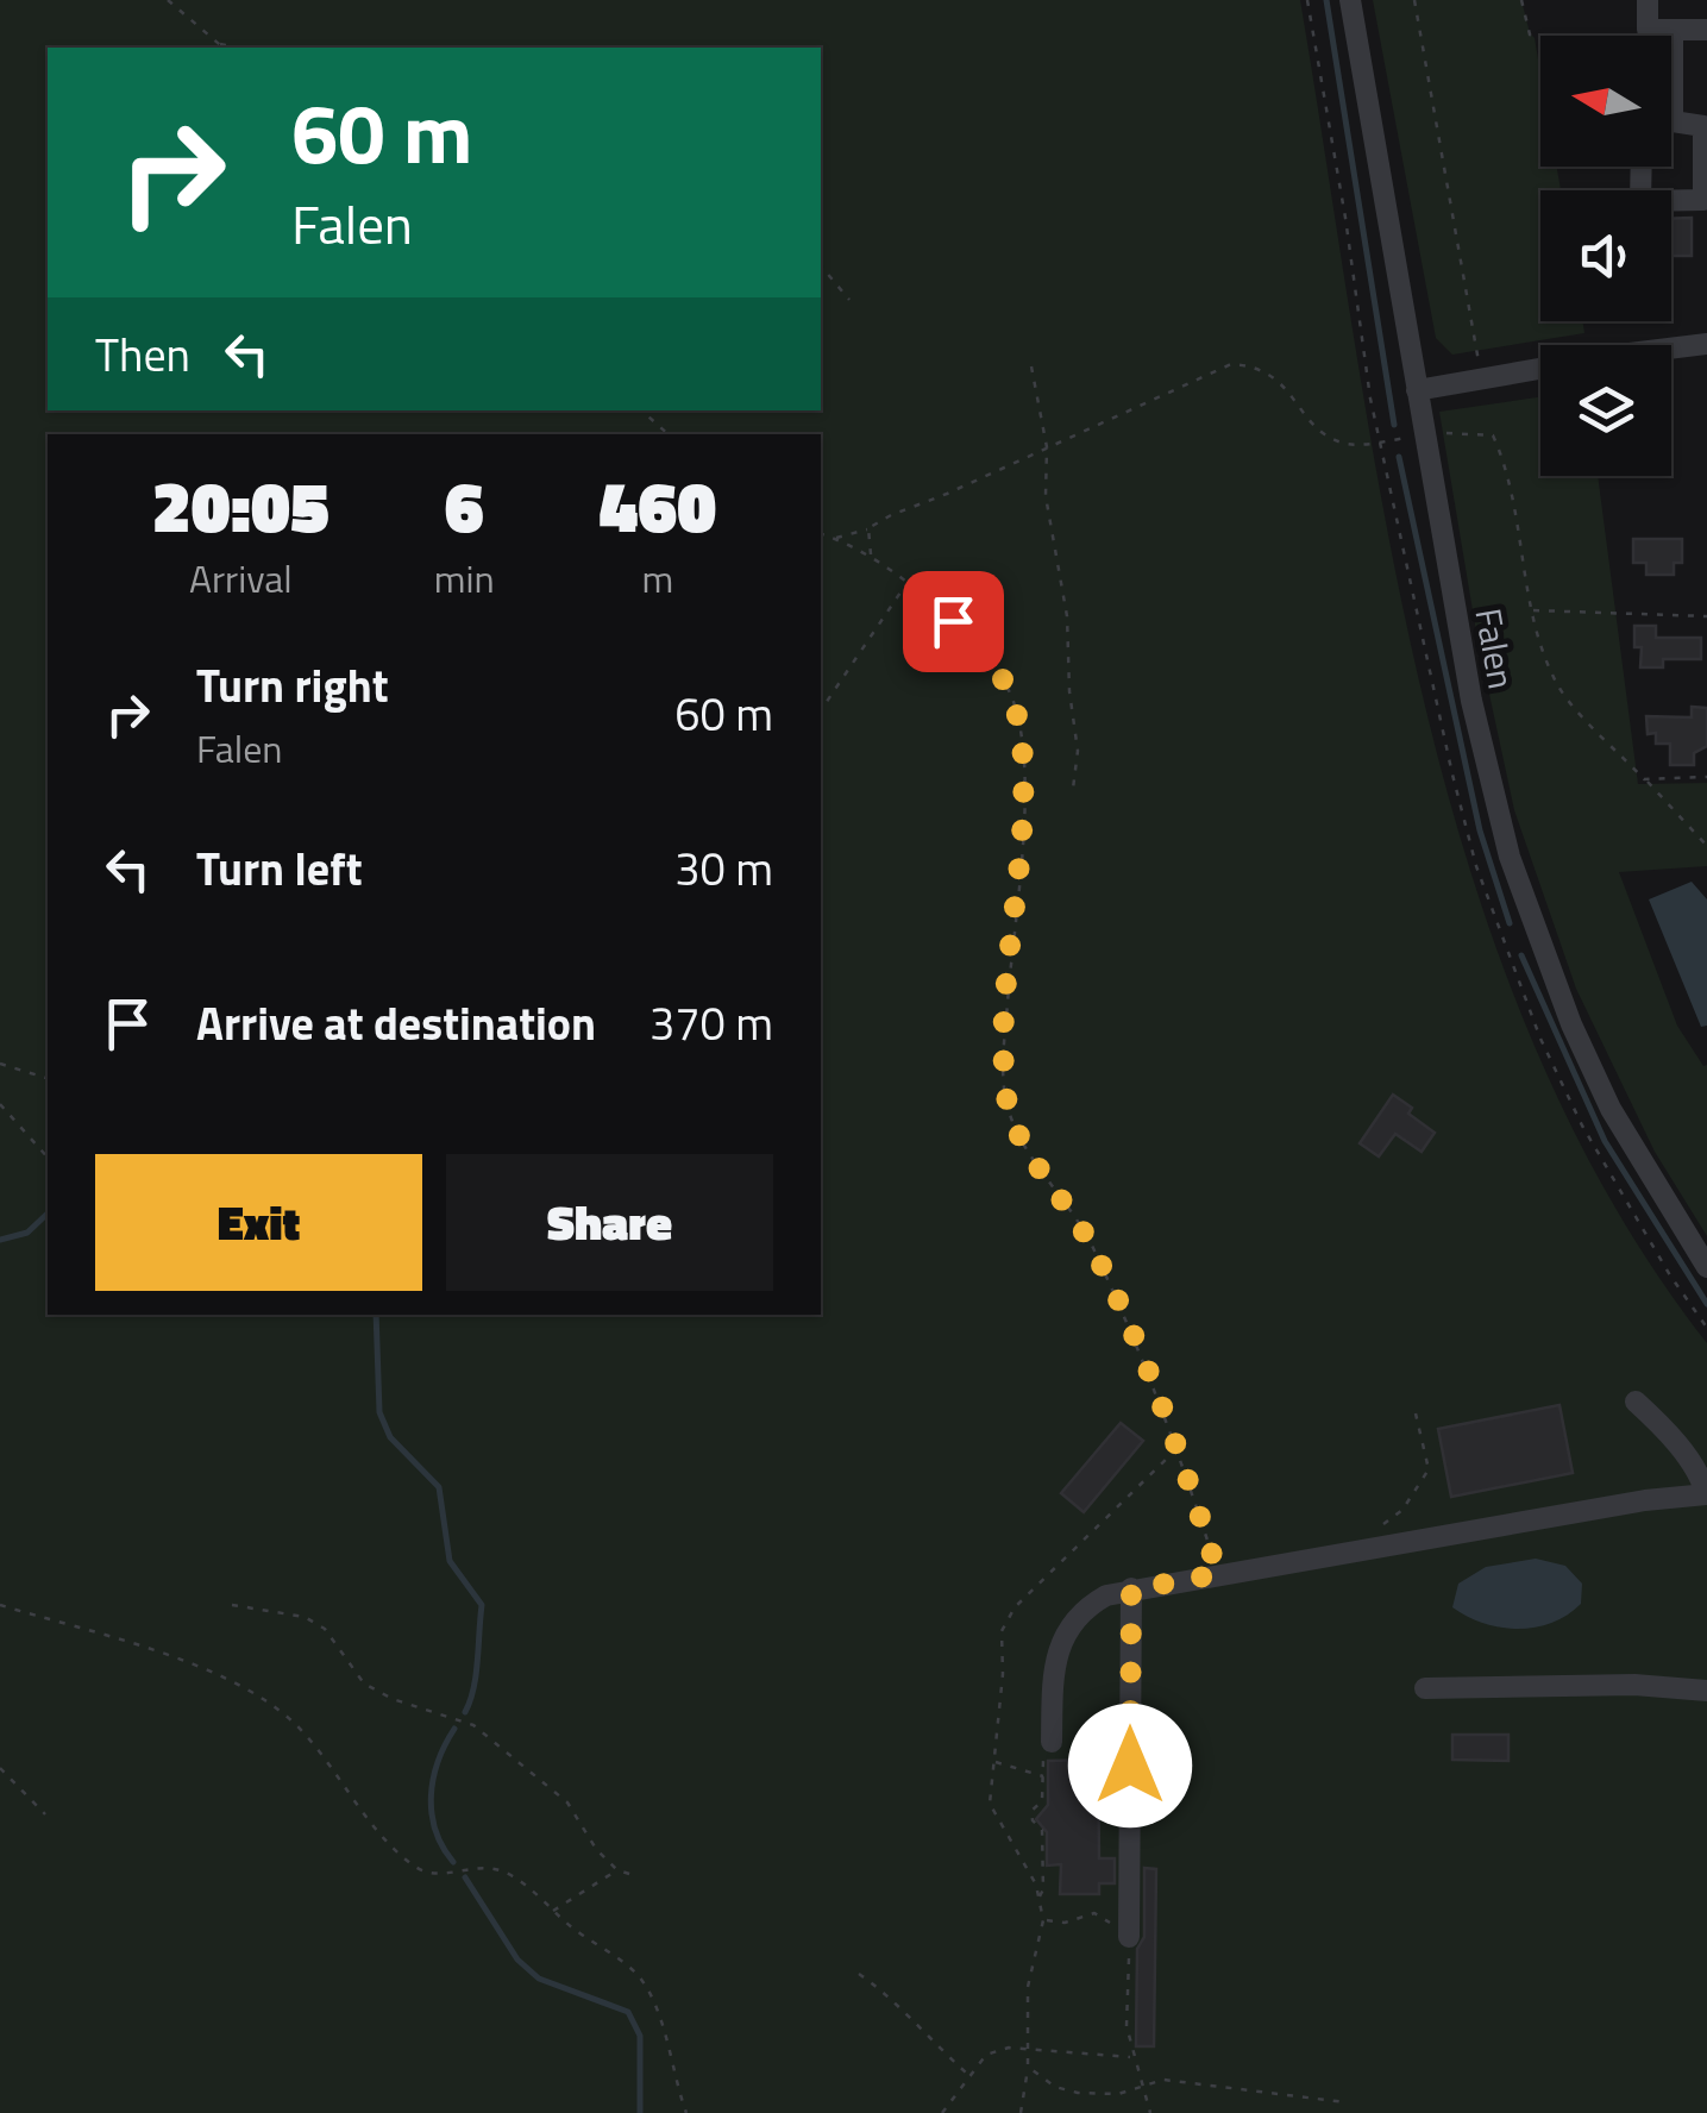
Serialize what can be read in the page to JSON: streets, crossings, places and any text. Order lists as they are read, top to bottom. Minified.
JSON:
{"streets":{"street":["Falen"]},"north":"left","page":{"turn":["60 m","Falen"],"then":"Then","eta":["20:05","Arrival","6","min","460","m"],"list":[{"name":"Turn right","note":"Falen","value":"60 m"},{"name":"Turn left","value":"30 m"},{"name":"Arrive at destination","value":"370 m"}],"buttons":["Exit","Share"]}}
